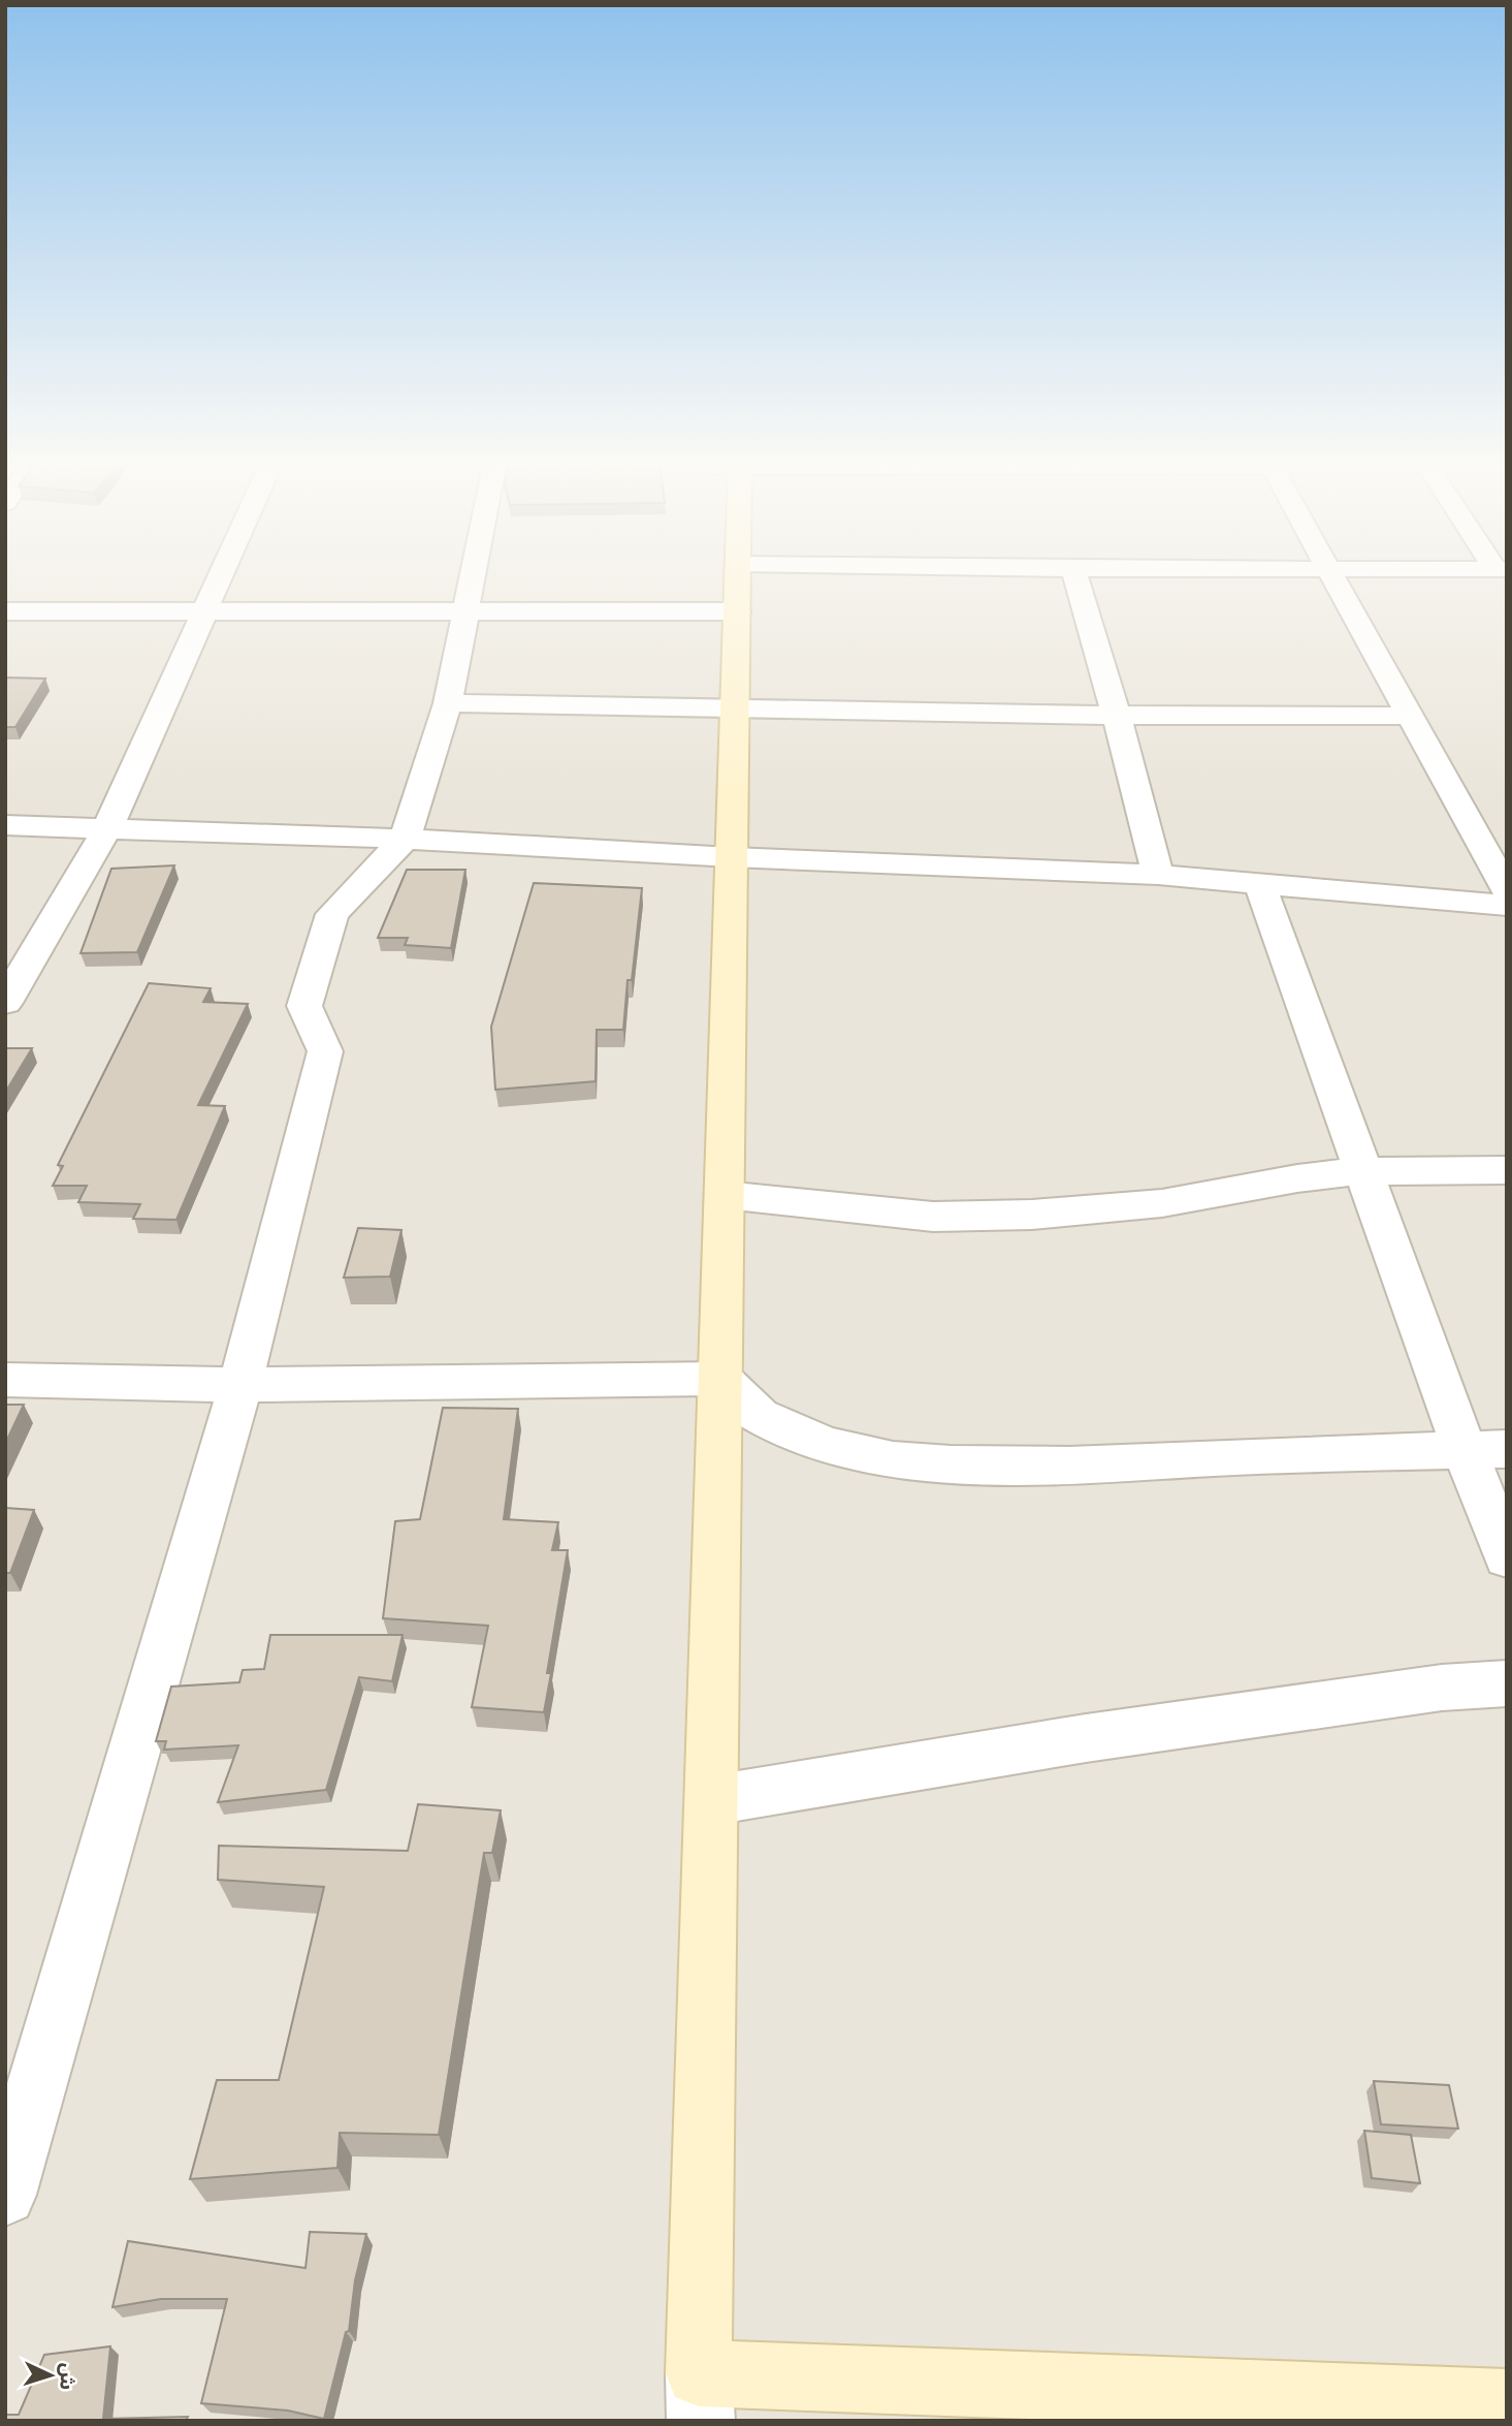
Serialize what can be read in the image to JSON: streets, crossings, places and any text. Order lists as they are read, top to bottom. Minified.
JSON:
{"north":"right"}
